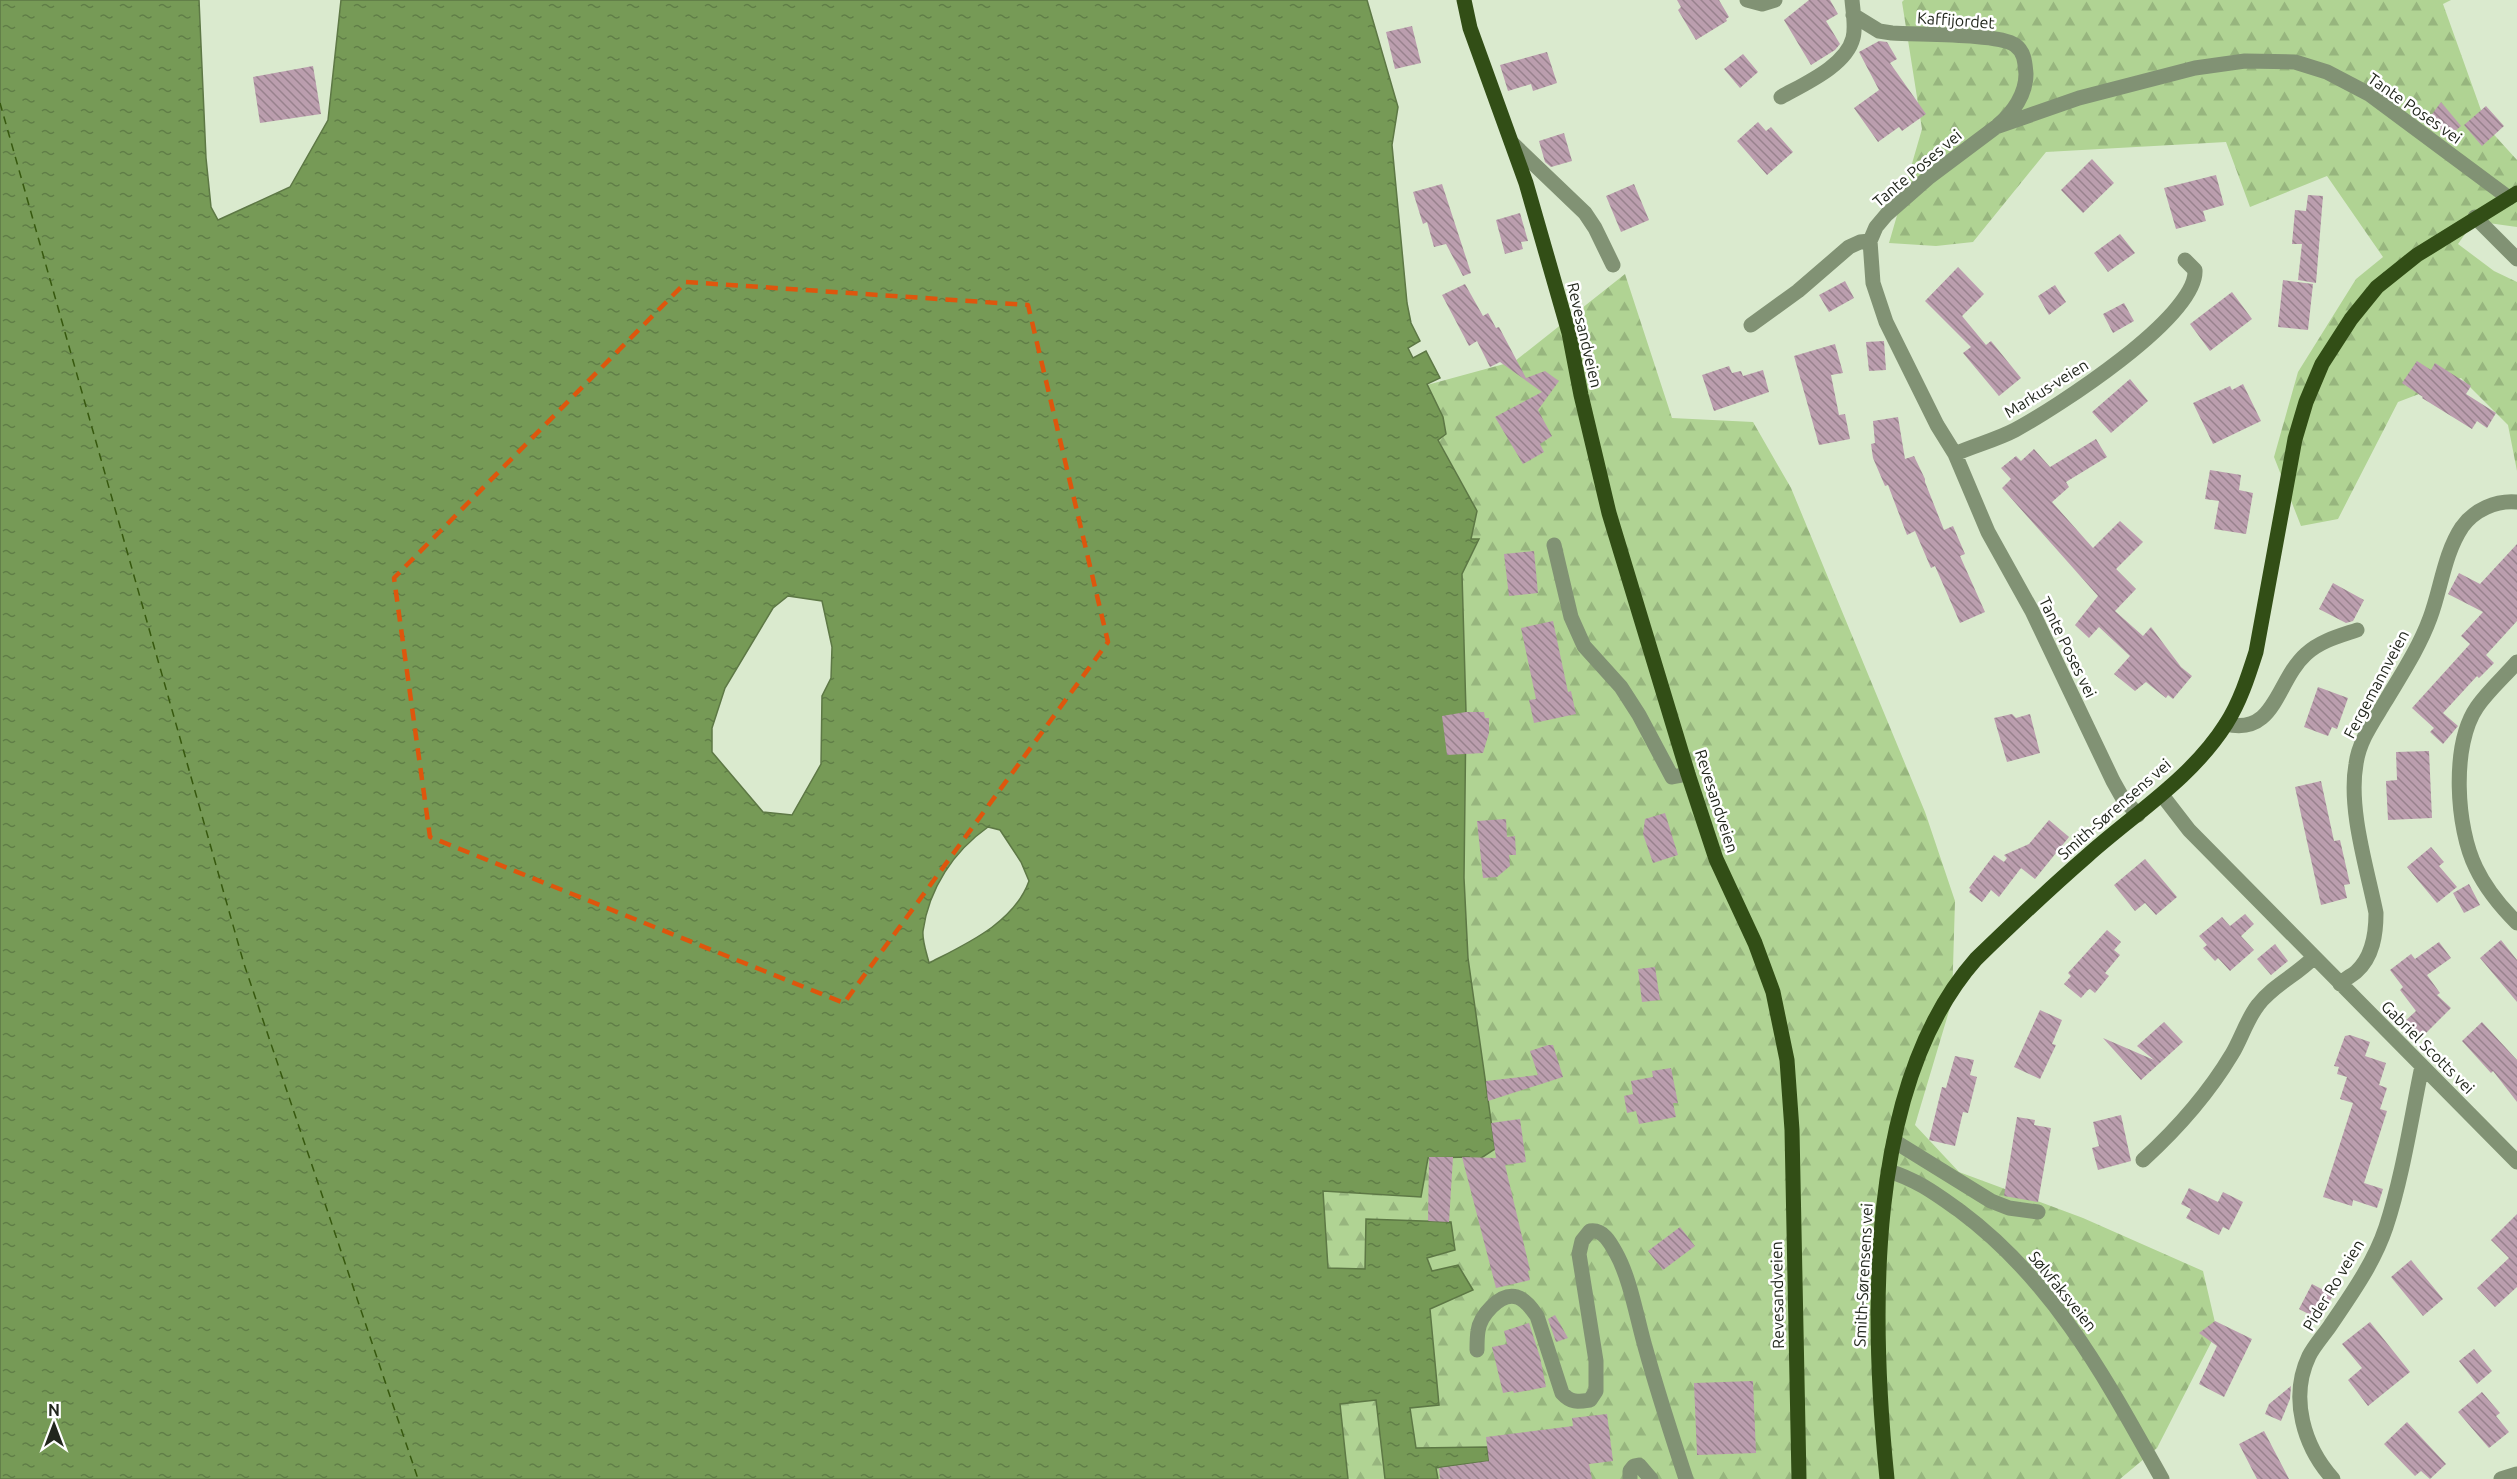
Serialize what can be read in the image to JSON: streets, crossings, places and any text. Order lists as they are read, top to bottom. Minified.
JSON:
{"streets":{"main road":["Revesandveien","Smith-Sørensens vei"],"street":["Kaffijordet","Tante Poses vei","Markus-veien","Fergemannveien","Gabriel Scotts vei","Pider Ro veien","Sølvfaksveien"]},"crossings":[["Kaffijordet","Tante Poses vei"],["Tante Poses vei","Markus-veien"],["Tante Poses vei","Smith-Sørensens vei"],["Fergemannveien","Gabriel Scotts vei"],["Smith-Sørensens vei","Gabriel Scotts vei"],["Smith-Sørensens vei","Sølvfaksveien"],["Gabriel Scotts vei","Pider Ro veien"]],"north":"top"}
